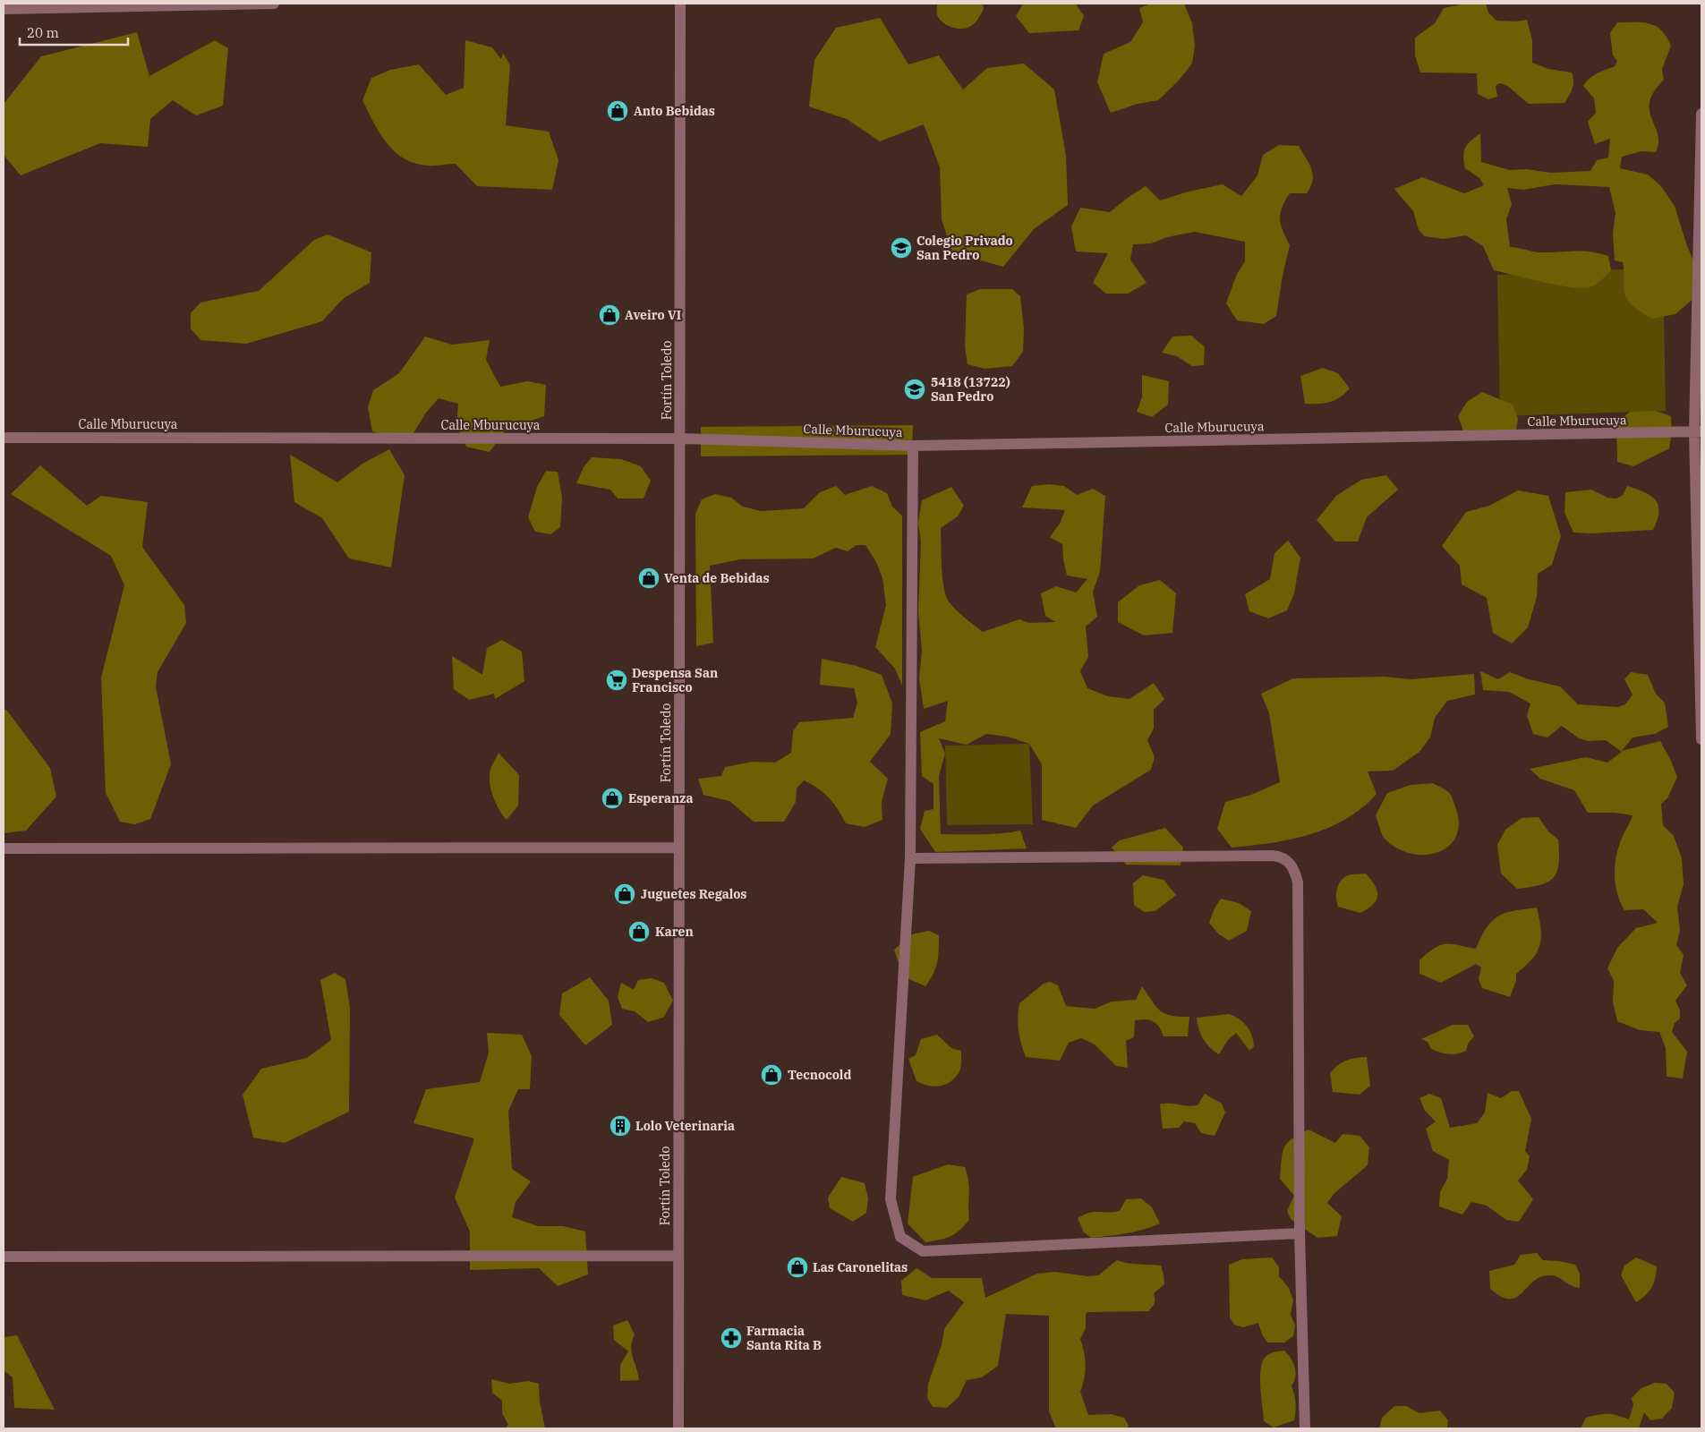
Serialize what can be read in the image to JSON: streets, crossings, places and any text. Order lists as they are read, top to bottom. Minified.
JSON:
{"streets":{"street":["Fortín Toledo","Calle Mburucuya"]},"crossings":[["Fortín Toledo","Calle Mburucuya"]],"places":{"shop":["Anto Bebidas","Aveiro VI","Venta de Bebidas","Esperanza","Juguetes Regalos","Karen","Tecnocold","Las Caronelitas"],"school or university":["Colegio Privado San Pedro","5418 (13722) San Pedro"],"supermarket":["Despensa San Francisco"],"building":["Lolo Veterinaria"],"pharmacy":["Farmacia Santa Rita B"]},"scale_bar":"20 m"}
